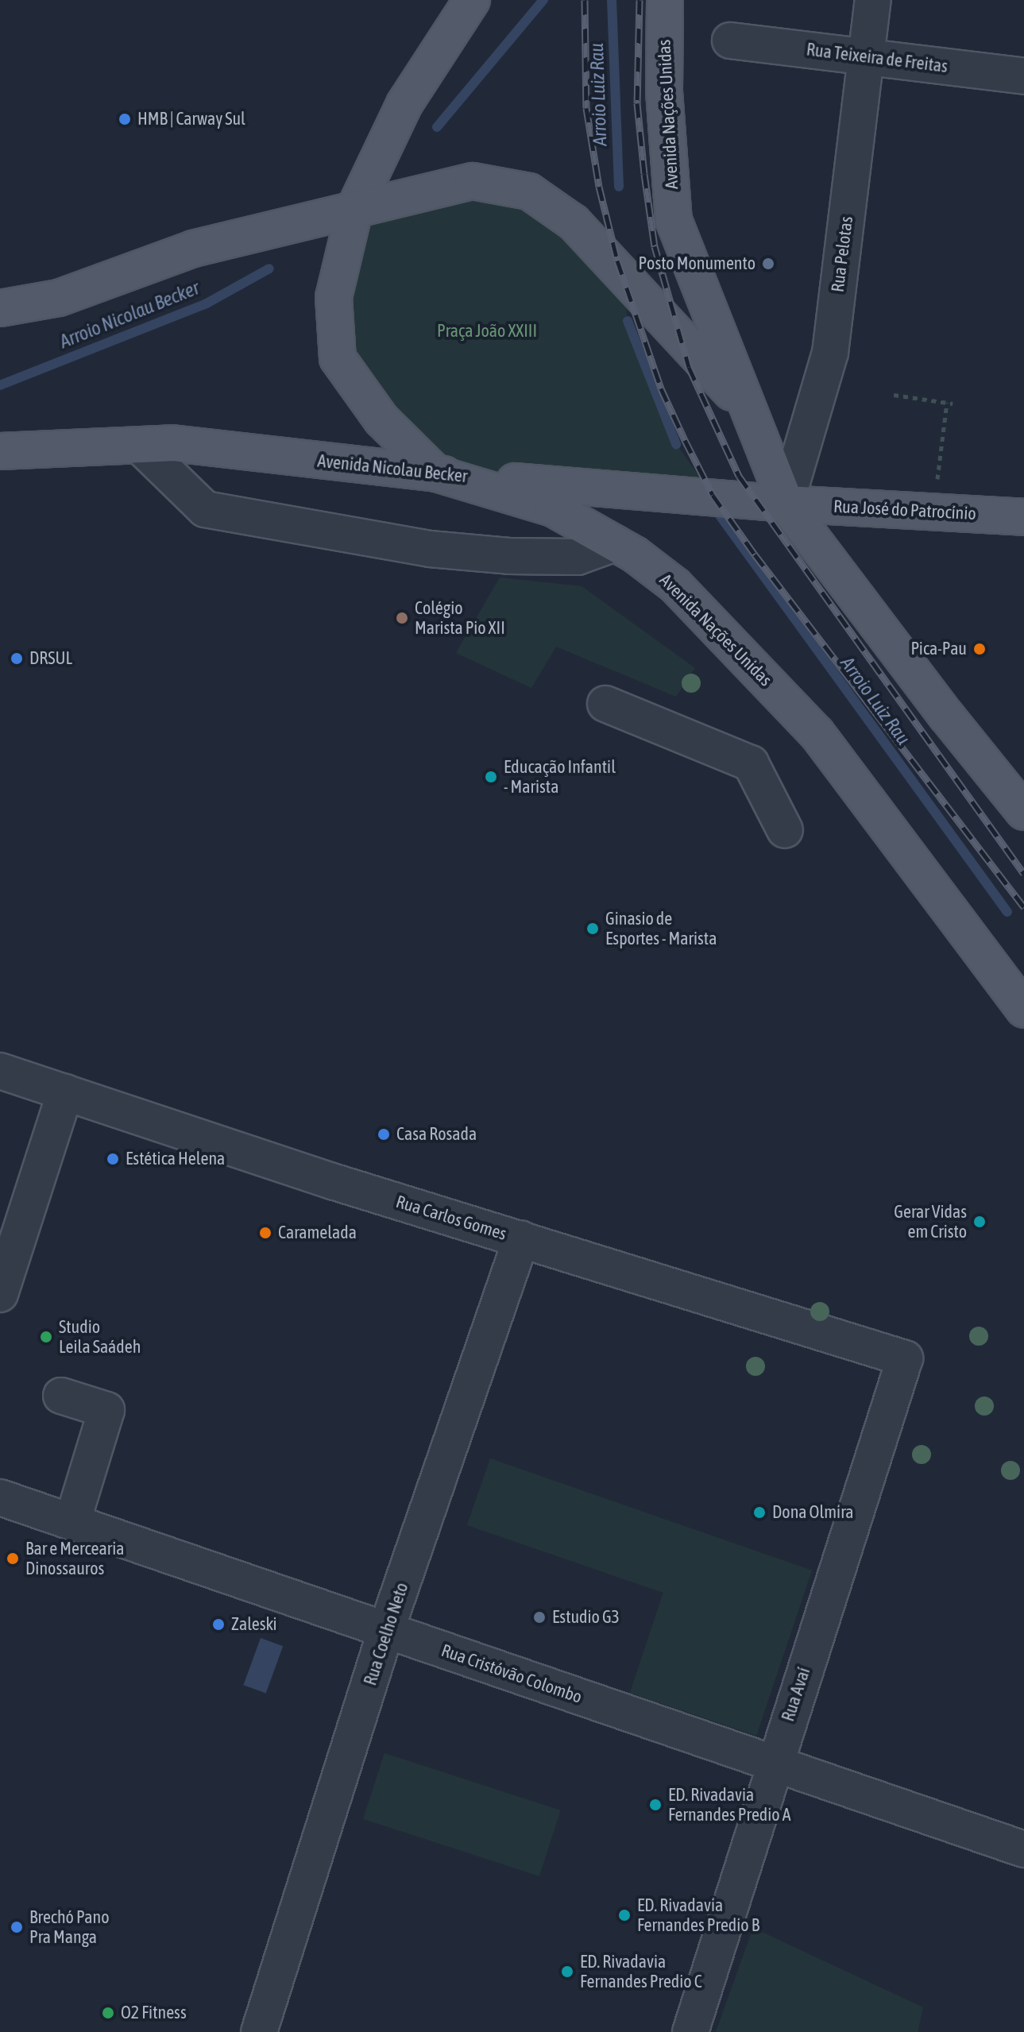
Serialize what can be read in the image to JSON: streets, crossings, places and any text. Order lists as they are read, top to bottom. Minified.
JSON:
{"streets":{"main road":["Avenida Nações Unidas","Avenida Nicolau Becker","Rua José do Patrocínio"],"street":["Rua Teixeira de Freitas","Rua Pelotas","Rua Carlos Gomes","Rua Coelho Neto","Rua Cristóvão Colombo","Rua Avaí"]},"crossings":[["Rua Teixeira de Freitas","Rua Pelotas"],["Avenida Nações Unidas","Rua Pelotas"],["Avenida Nações Unidas","Avenida Nicolau Becker"],["Avenida Nações Unidas","Rua José do Patrocínio"],["Rua Pelotas","Avenida Nicolau Becker"],["Rua Pelotas","Rua José do Patrocínio"],["Avenida Nicolau Becker","Rua José do Patrocínio"],["Rua Carlos Gomes","Rua Coelho Neto"],["Rua Carlos Gomes","Rua Avaí"],["Rua Coelho Neto","Rua Cristóvão Colombo"],["Rua Cristóvão Colombo","Rua Avaí"]],"water":["Arroio Luiz Rau","Arroio Nicolau Becker"],"parks":["Praça João XXIII"],"places":["HMB | Carway Sul","Posto Monumento","Colégio Marista Pio XII","Pica-Pau","DRSUL","Educação Infantil - Marista","Ginasio de Esportes - Marista","Casa Rosada","Estética Helena","Gerar Vidas em Cristo","Caramelada","Studio Leila Saádeh","Dona Olmira","Bar e Mercearia Dinossauros","Estudio G3","Zaleski","ED. Rivadavia Fernandes Predio A","ED. Rivadavia Fernandes Predio B","Brechó Pano Pra Manga","ED. Rivadavia Fernandes Predio C","O2 Fitness"]}
